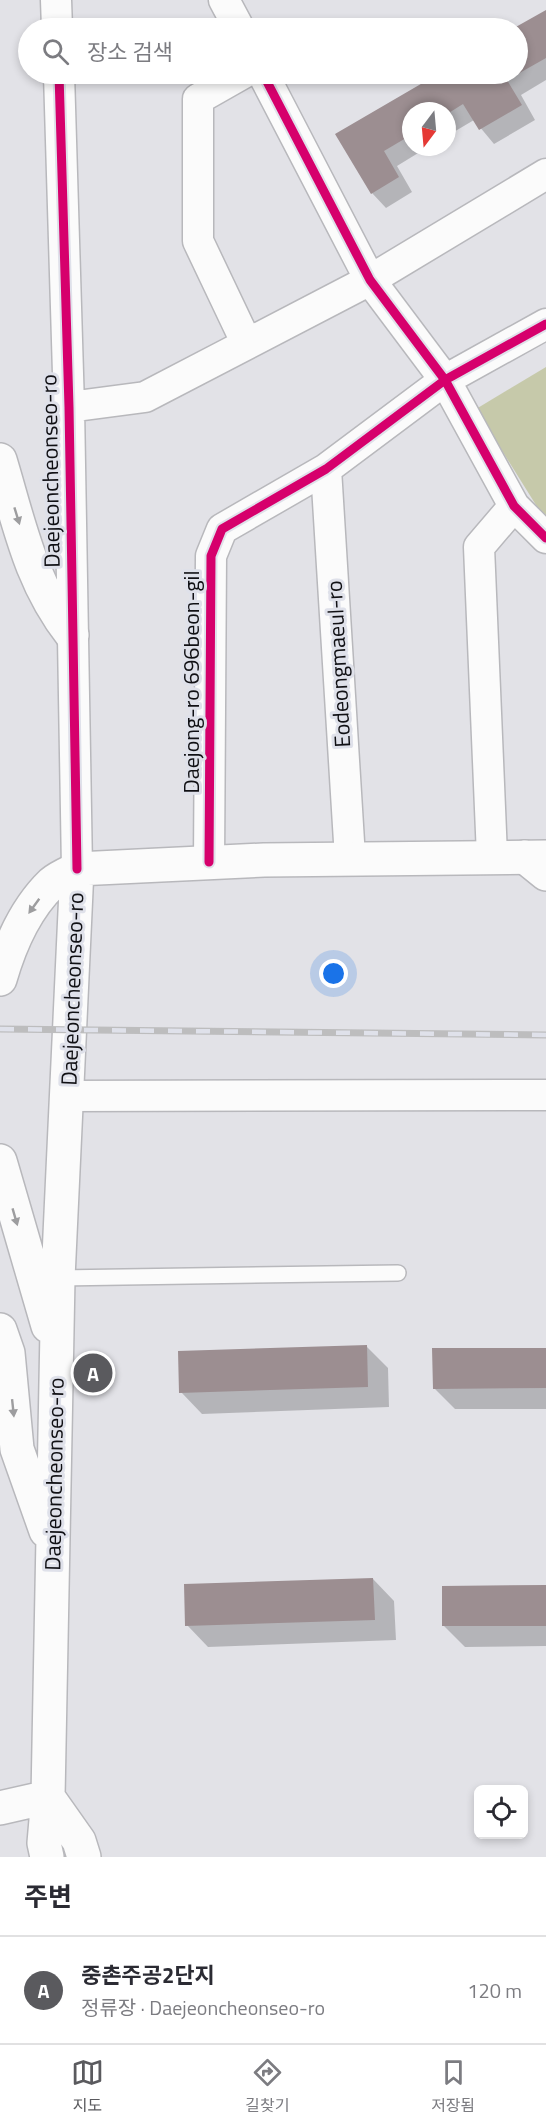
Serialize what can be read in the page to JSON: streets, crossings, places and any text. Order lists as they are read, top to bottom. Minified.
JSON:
{"streets":{"main road":["Daejeoncheonseo-ro"],"street":["Eodeongmaeul-ro","Daejong-ro 696beon-gil"]},"crossings":[["Eodeongmaeul-ro","Daejong-ro 696beon-gil"]],"north":"bottom","page":{"search":"장소 검색","pins":"A","heading":"주변","list":[{"mark":"A","name":"중촌주공2단지","note":"정류장 · Daejeoncheonseo-ro","value":"120 m"}],"nav":["지도","길찾기","저장됨"]}}
